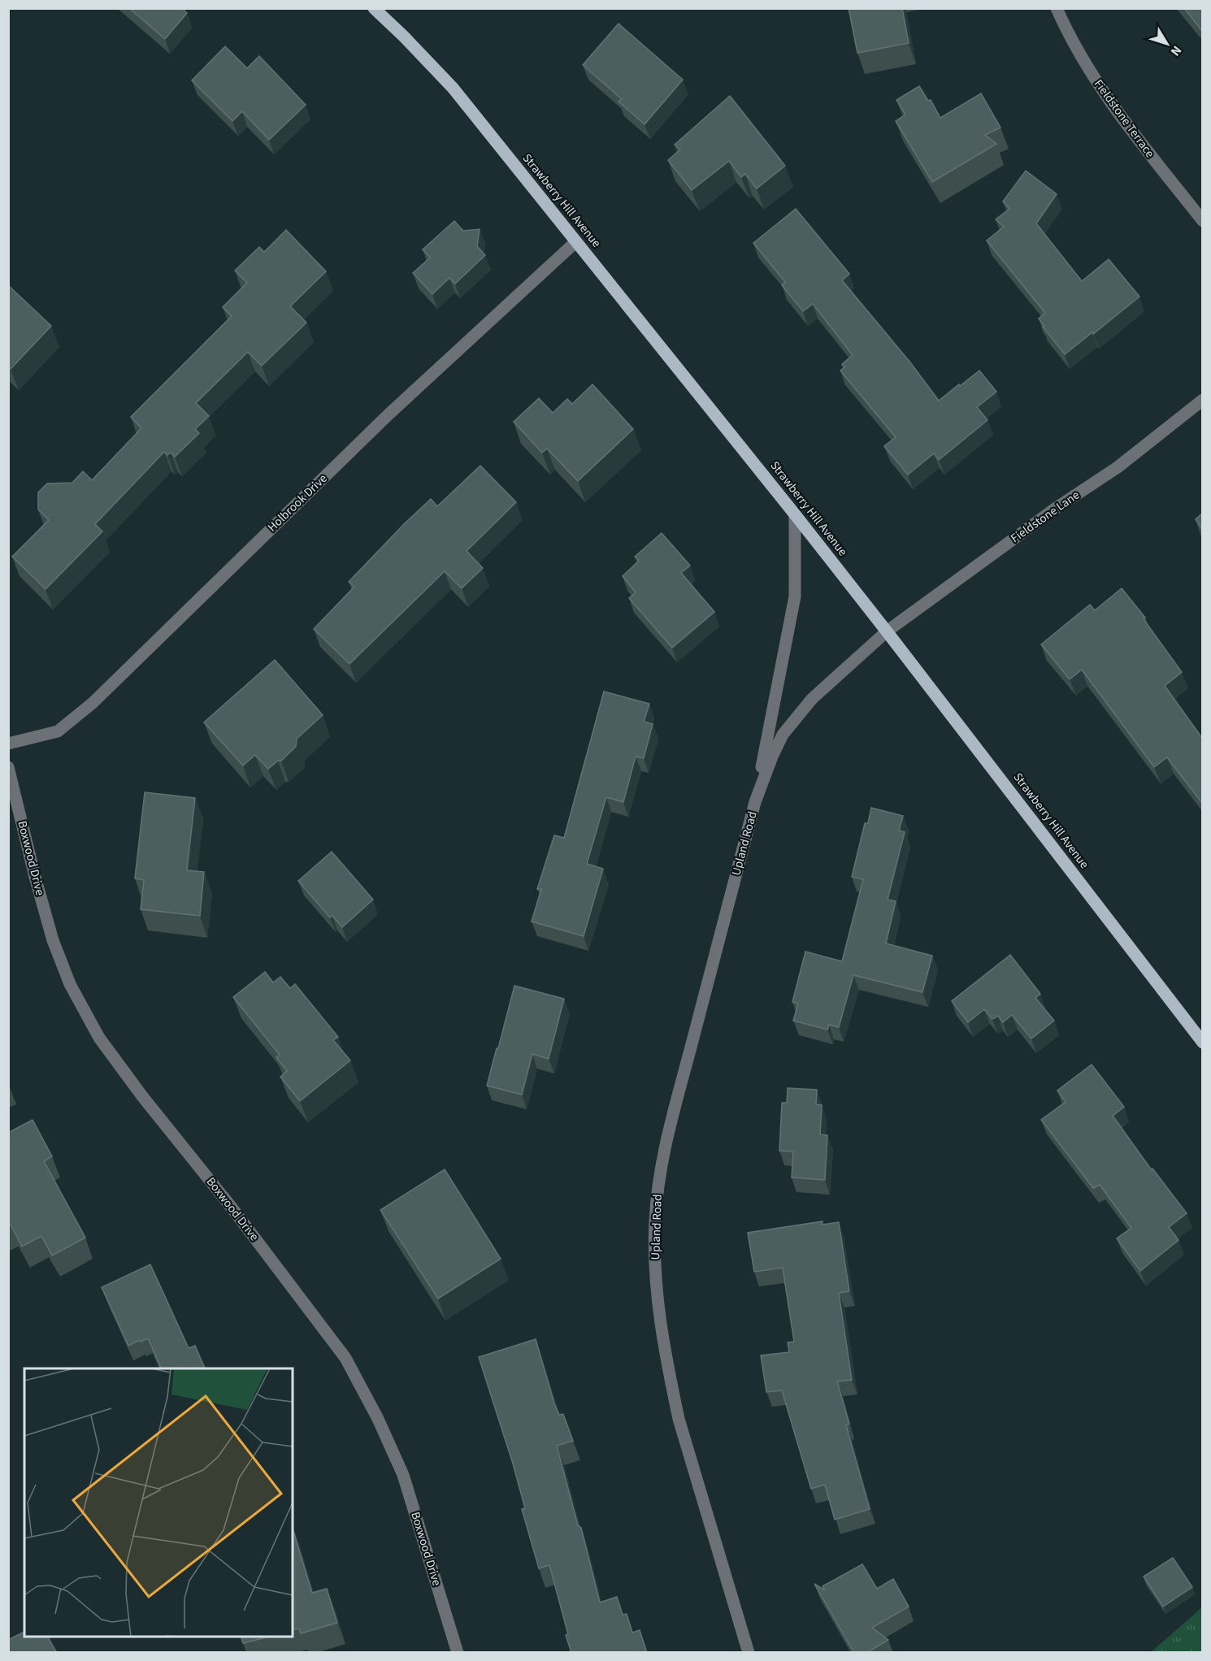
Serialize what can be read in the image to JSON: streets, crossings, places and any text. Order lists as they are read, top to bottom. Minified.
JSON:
{"streets":{"main road":["Strawberry Hill Avenue"],"street":["Fieldstone Terrace","Holbrook Drive","Fieldstone Lane","Upland Road","Boxwood Drive"]},"crossings":[["Strawberry Hill Avenue","Holbrook Drive"],["Strawberry Hill Avenue","Fieldstone Lane"],["Strawberry Hill Avenue","Upland Road"],["Fieldstone Lane","Upland Road"]],"north":"bottom right"}
